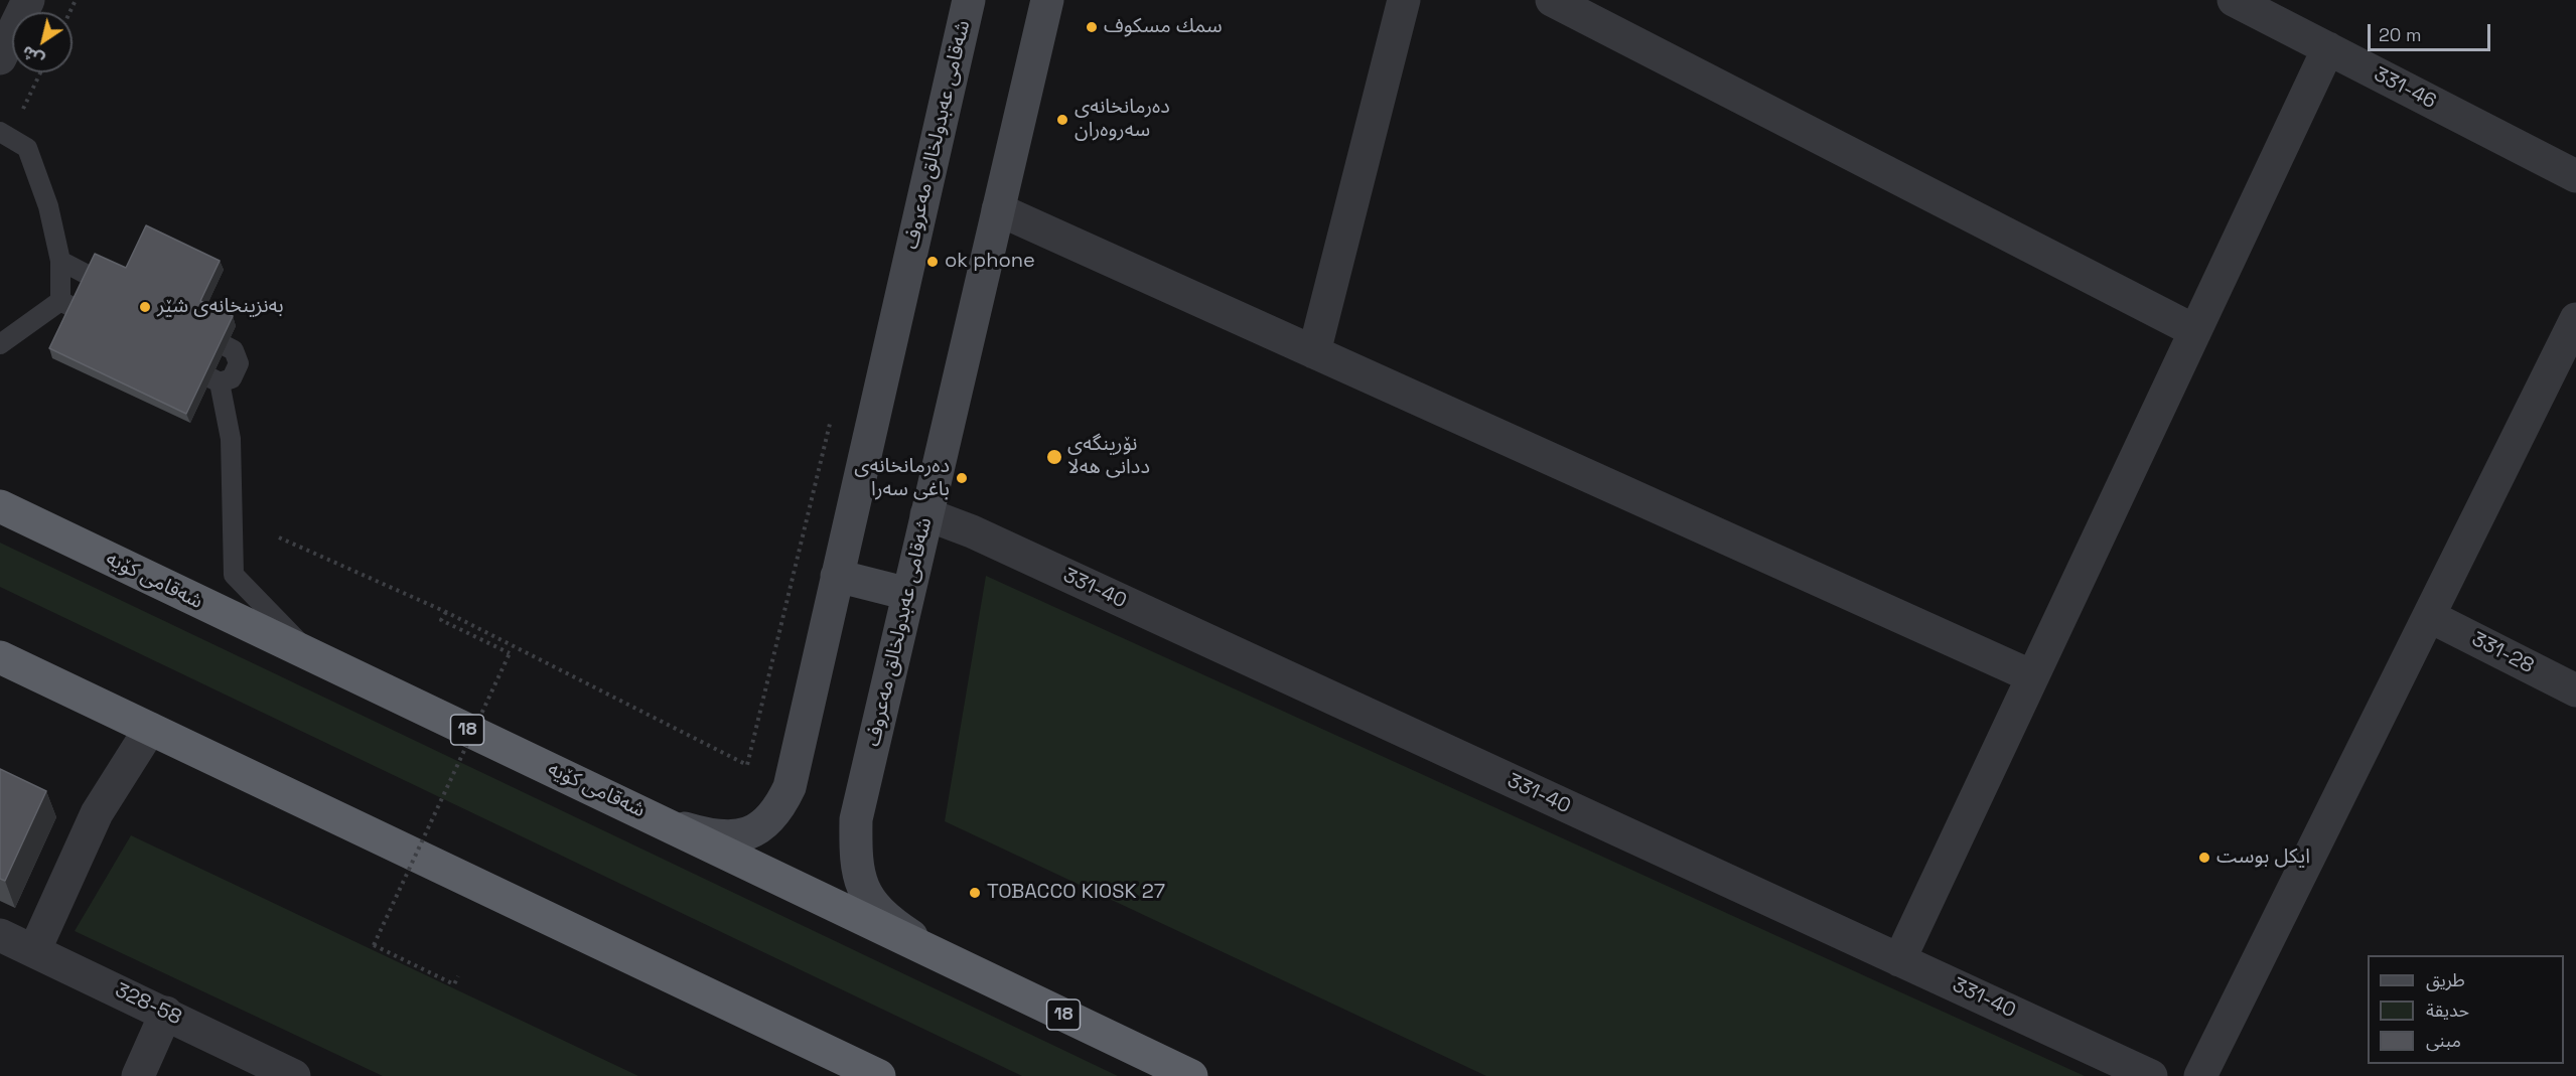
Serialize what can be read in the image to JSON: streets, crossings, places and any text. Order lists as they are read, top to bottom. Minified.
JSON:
{"streets":{"highway":["شەقامی کۆیە","18"],"main road":["شەقامی عەبدولخالق مەعروف"],"street":["331-46","331-40","331-28","328-58"]},"crossings":[["شەقامی عەبدولخالق مەعروف","شەقامی کۆیە"],["شەقامی عەبدولخالق مەعروف","331-40"]],"places":["سمك مسكوف","دەرمانخانەی سەروەران","ok phone","بەنزینخانەی شێر","نۆرینگەی ددانی هەلا","دەرمانخانەی باغی سەرا","ايكل بوست","TOBACCO KIOSK 27"],"legend":["طريق","حديقة","مبنى"],"scale_bar":"20 m","north":"bottom left"}
